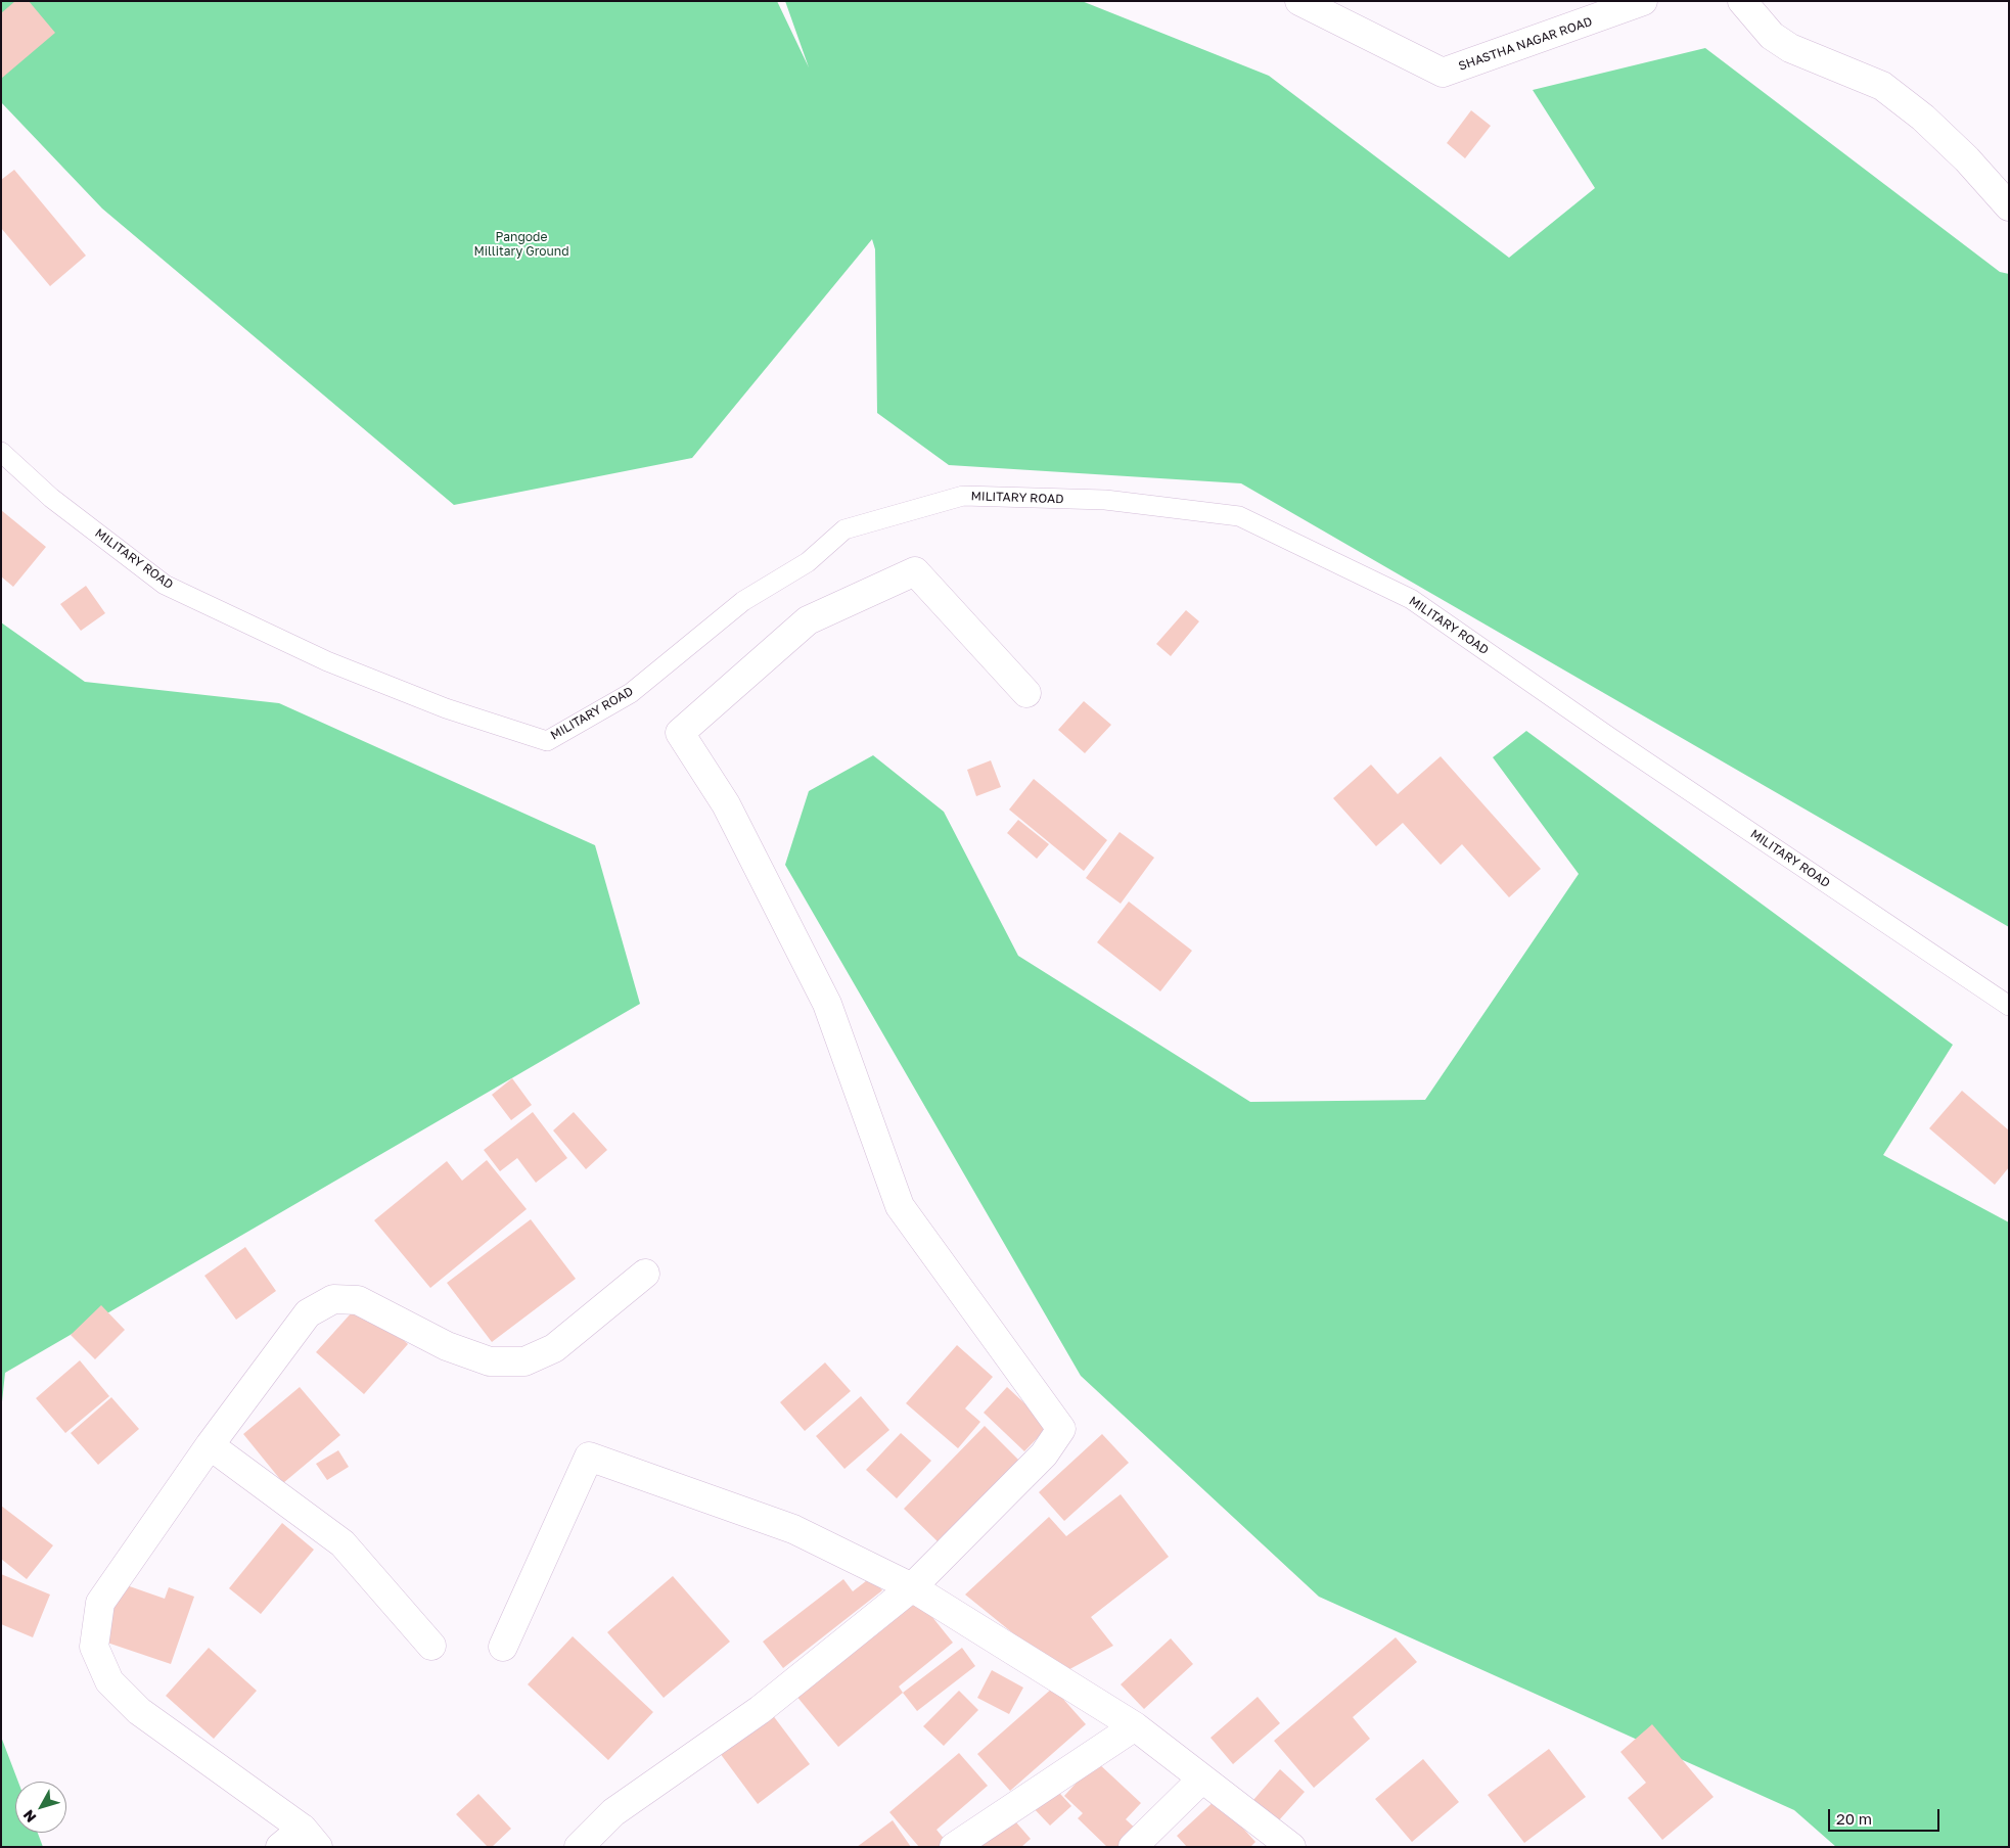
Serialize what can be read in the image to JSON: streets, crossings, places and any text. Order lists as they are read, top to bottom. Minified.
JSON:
{"streets":{"street":["SHASTHA NAGAR ROAD"],"lane":["MILITARY ROAD"]},"parks":["Pangode Millitary Ground"],"scale_bar":"20 m","north":"bottom left"}
